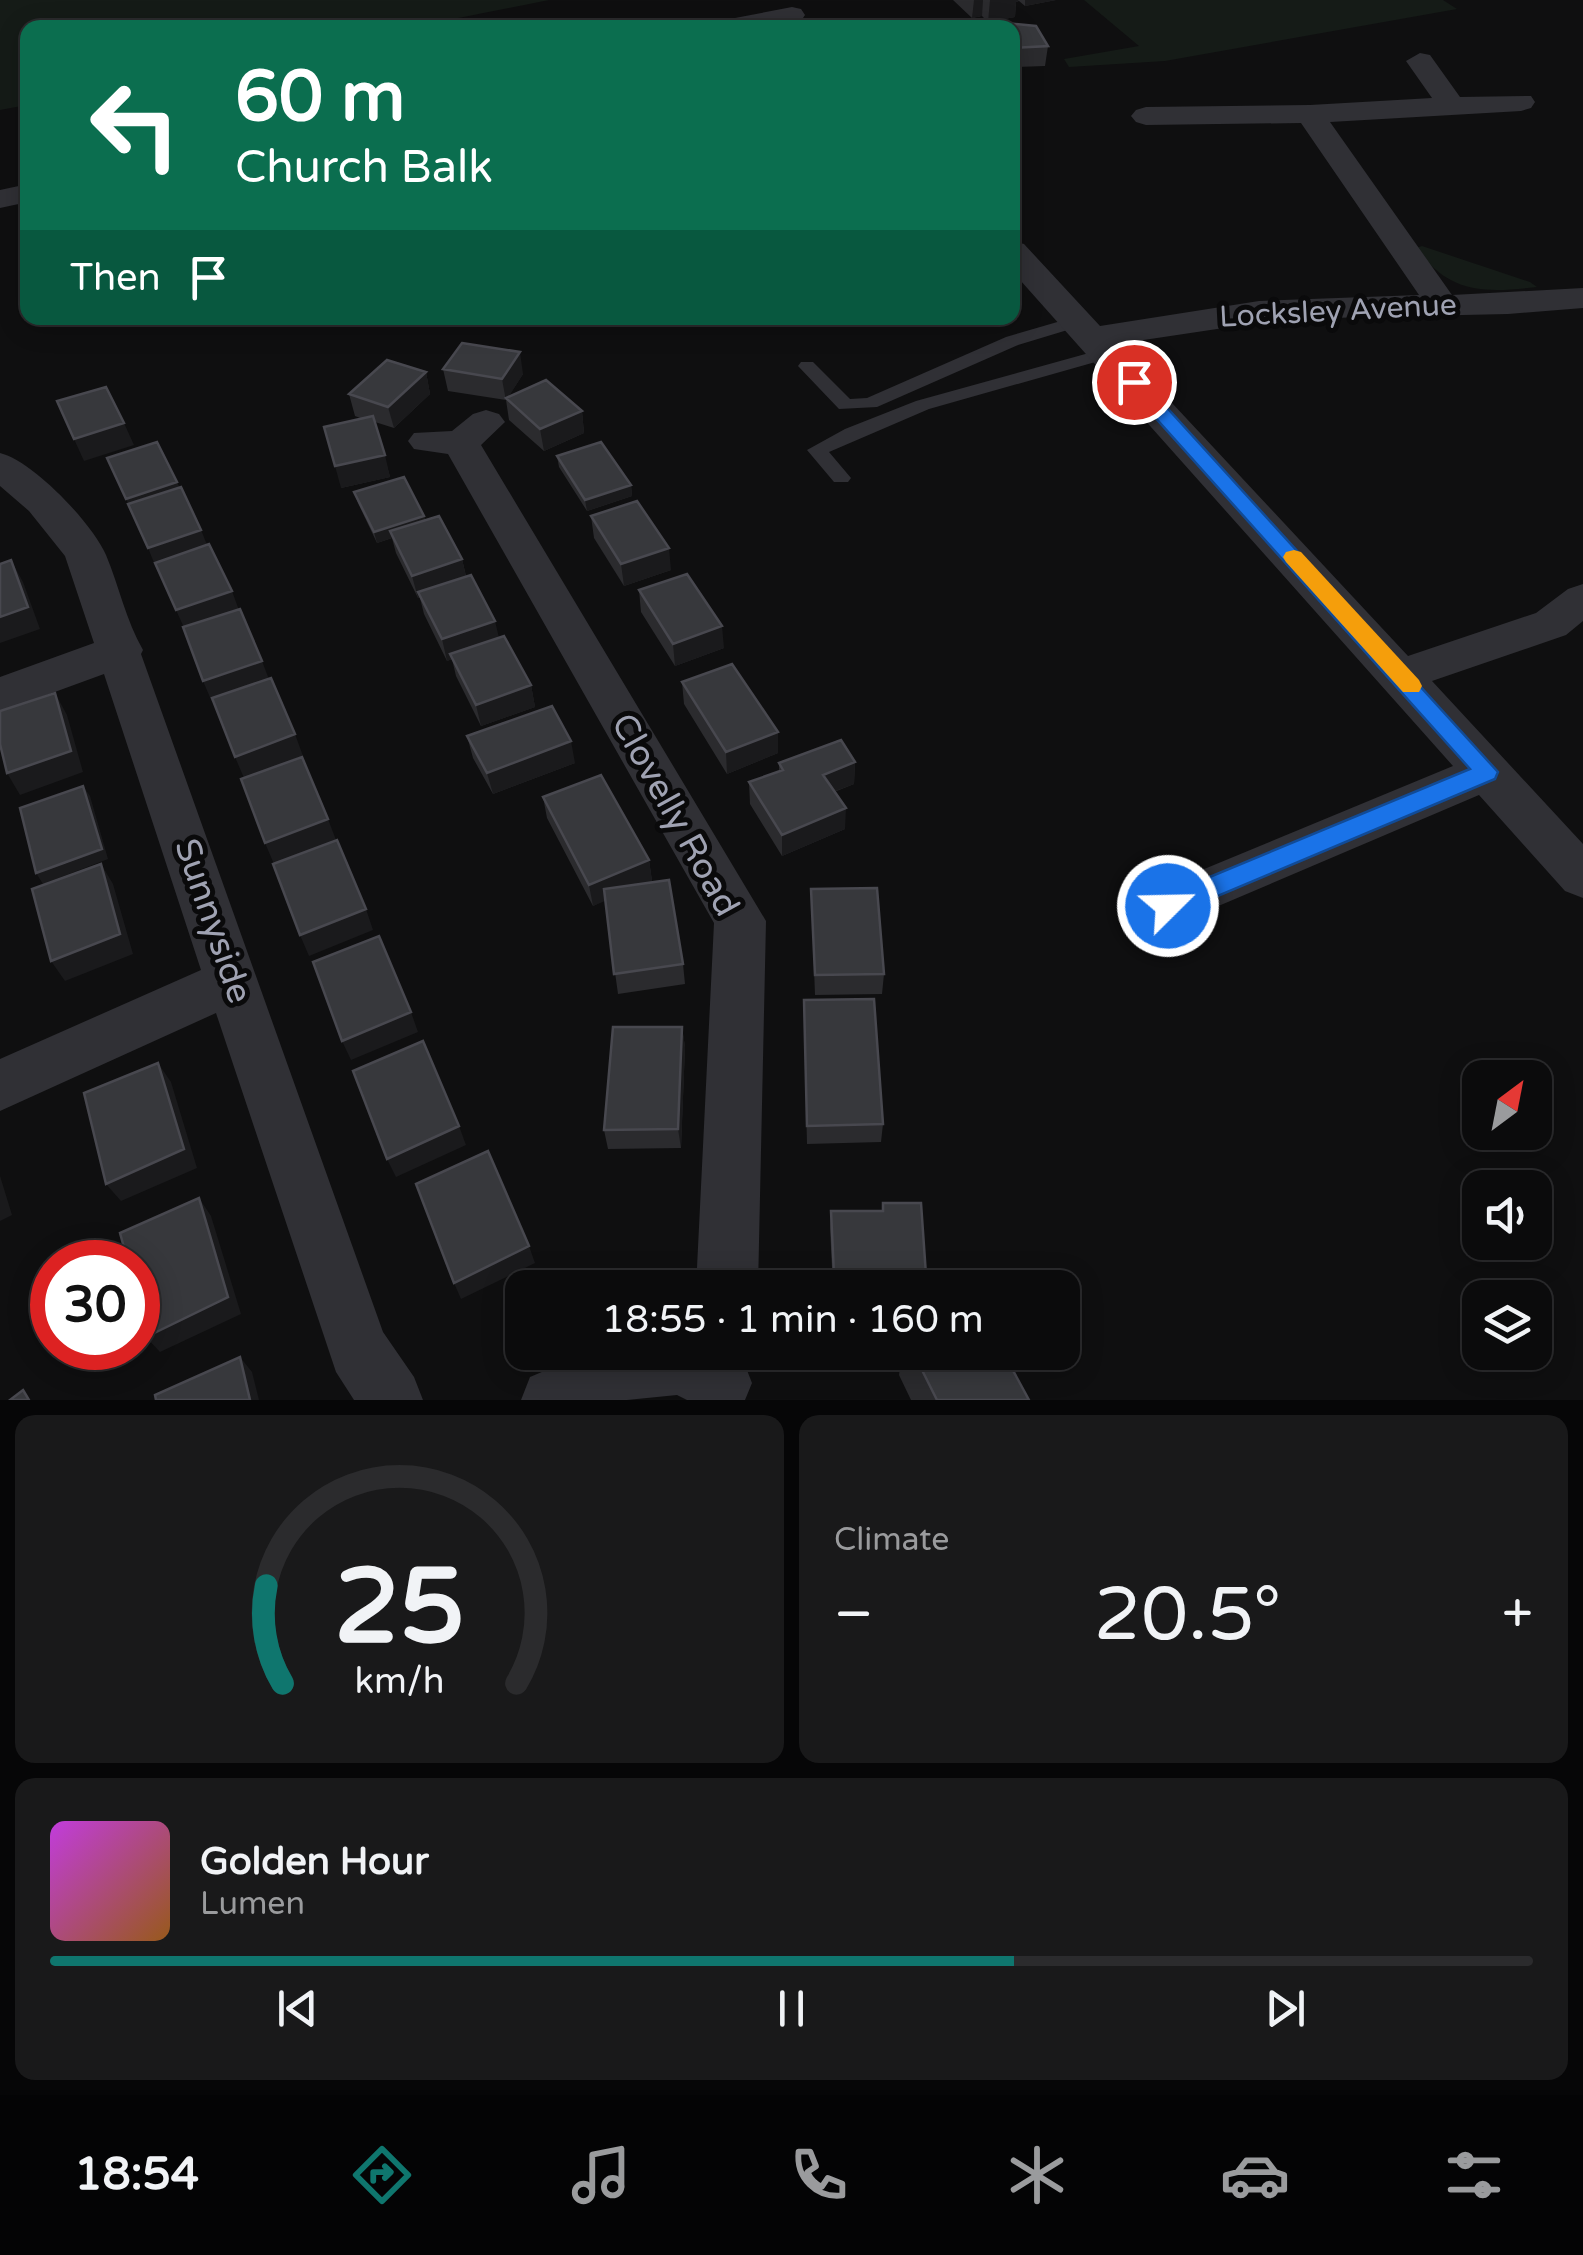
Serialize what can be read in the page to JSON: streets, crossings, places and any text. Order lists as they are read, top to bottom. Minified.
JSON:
{"streets":{"street":["Locksley Avenue","Clovelly Road","Sunnyside"]},"north":"top right","page":{"turn":["60 m","Church Balk"],"then":"Then","limit":"30","trip":"18:55 · 1 min · 160 m","tile":"Climate","heat":["−","20.5°","+"],"song":["Golden Hour","Lumen"],"tabs":"18:54","gauge":["25","km/h"]}}
